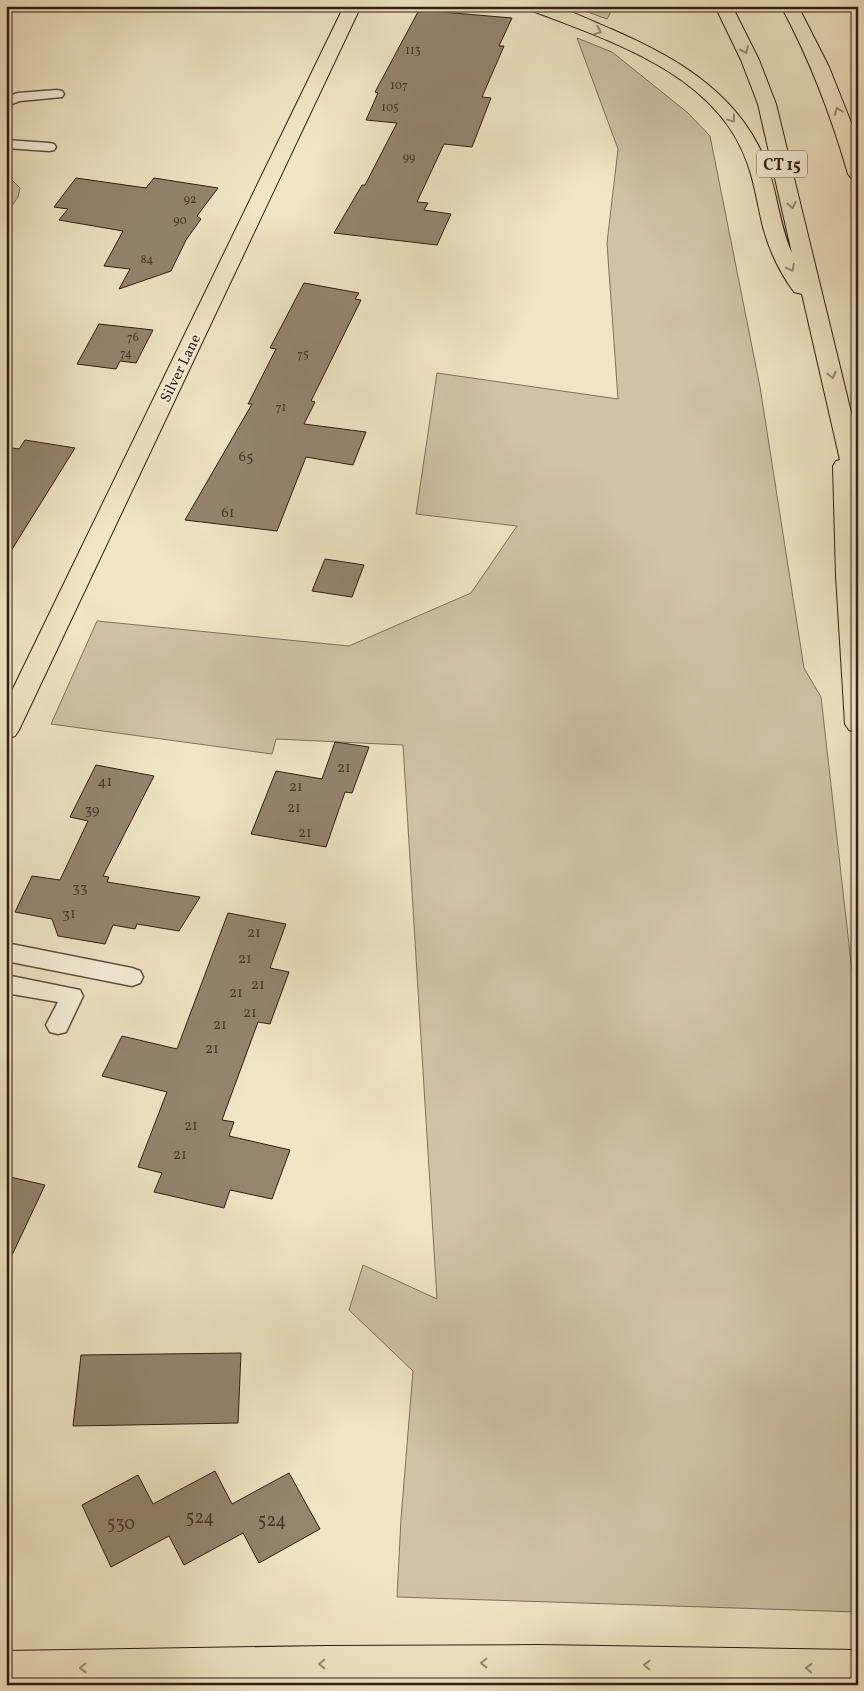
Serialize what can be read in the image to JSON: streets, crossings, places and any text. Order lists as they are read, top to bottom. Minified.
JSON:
{"streets":{"main road":["CT 15","Silver Lane"]},"house_numbers":["113","107","105","99","92","90","84","76","74","75","71","65","61","21","41","21","21","39","21","33","31","21","21","21","21","21","21","21","21","21","524","524","530"]}
